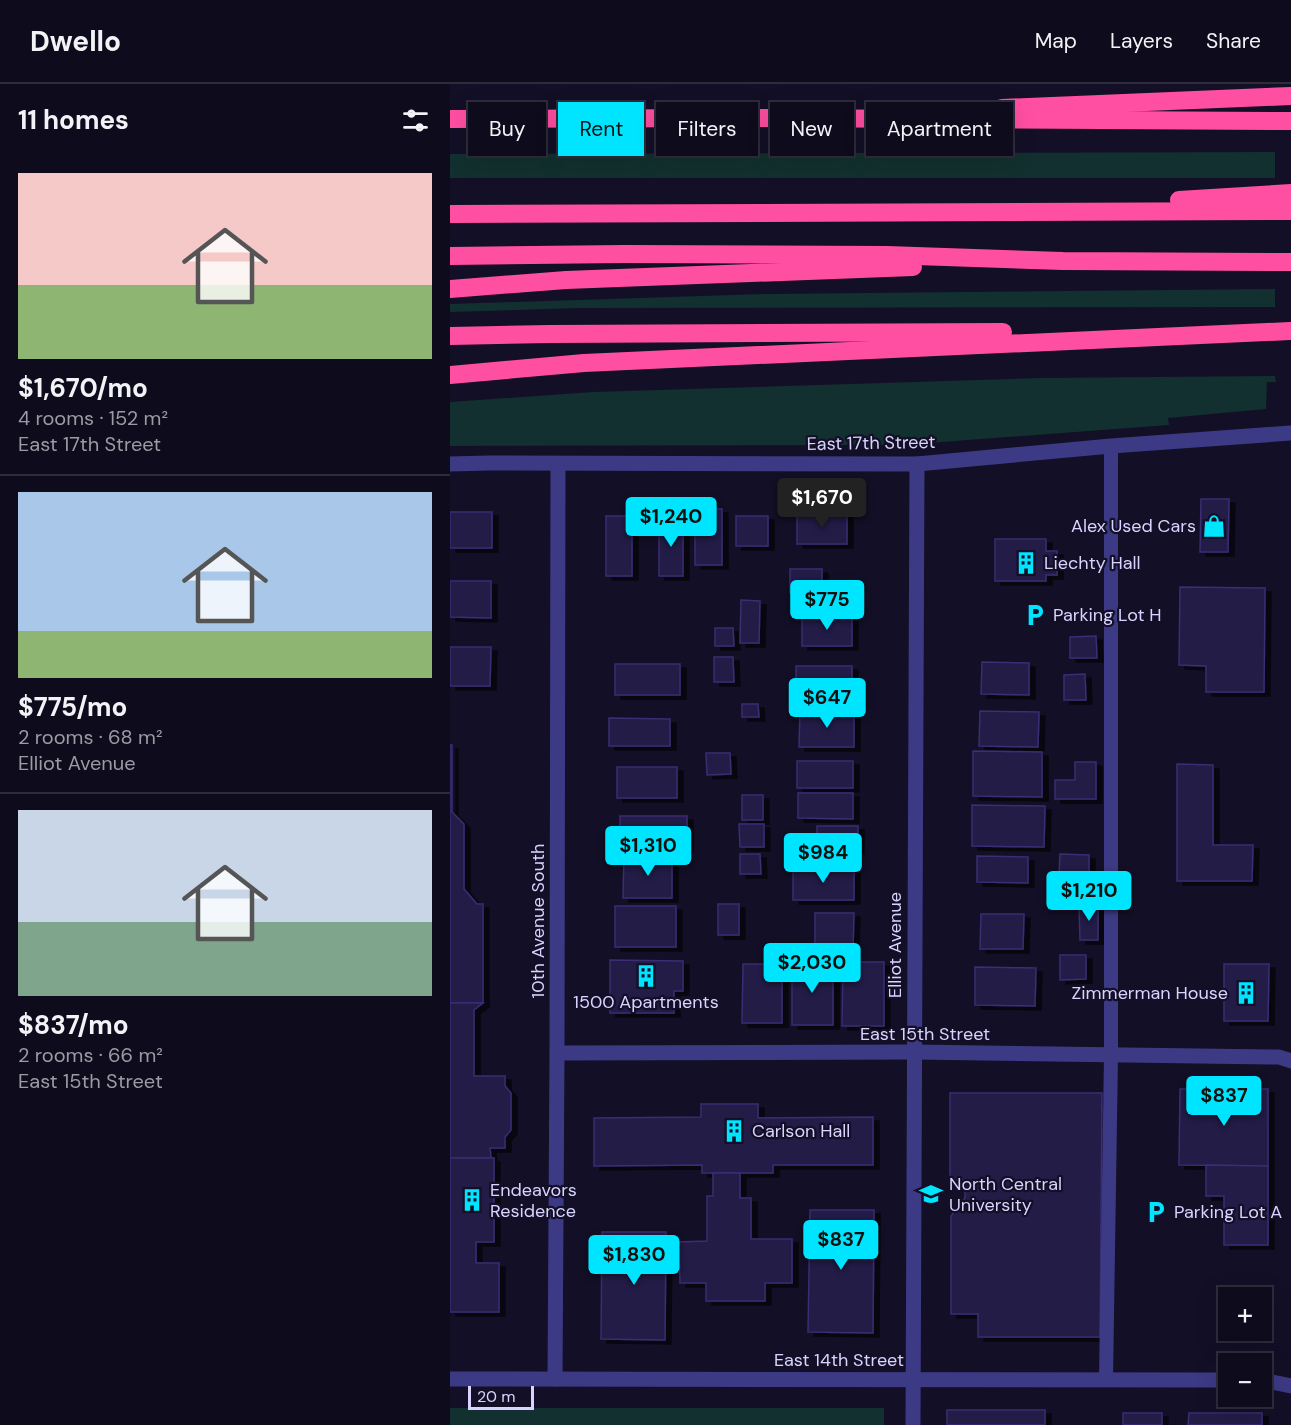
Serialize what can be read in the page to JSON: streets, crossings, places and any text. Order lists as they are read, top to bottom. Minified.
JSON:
{"streets":{"street":["East 17th Street","10th Avenue South","Elliot Avenue","East 15th Street","East 14th Street"]},"crossings":[["East 17th Street","10th Avenue South"],["East 17th Street","Elliot Avenue"],["10th Avenue South","East 15th Street"],["10th Avenue South","East 14th Street"],["Elliot Avenue","East 15th Street"],["Elliot Avenue","East 14th Street"]],"places":{"shop":["Alex Used Cars"],"building":["Liechty Hall","1500 Apartments","Zimmerman House","Carlson Hall","Endeavors Residence"],"parking":["Parking Lot H","Parking Lot A"],"school or university":["North Central University"]},"scale_bar":"20 m","page":{"header":"Dwello","nav":["Map","Layers","Share"],"heading":"11 homes","chip":["Buy","Rent","Filters","New","Apartment"],"list":[{"name":"$1,670/mo","note":"4 rooms · 152 m² · East 17th Street"},{"name":"$775/mo","note":"2 rooms · 68 m² · Elliot Avenue"},{"name":"$837/mo","note":"2 rooms · 66 m² · East 15th Street"}],"price":["$1,670","$1,240","$775","$647","$1,310","$984","$1,210","$2,030","$837","$837","$1,830"],"map_buttons":["+","−"],"scale":"20 m"}}
